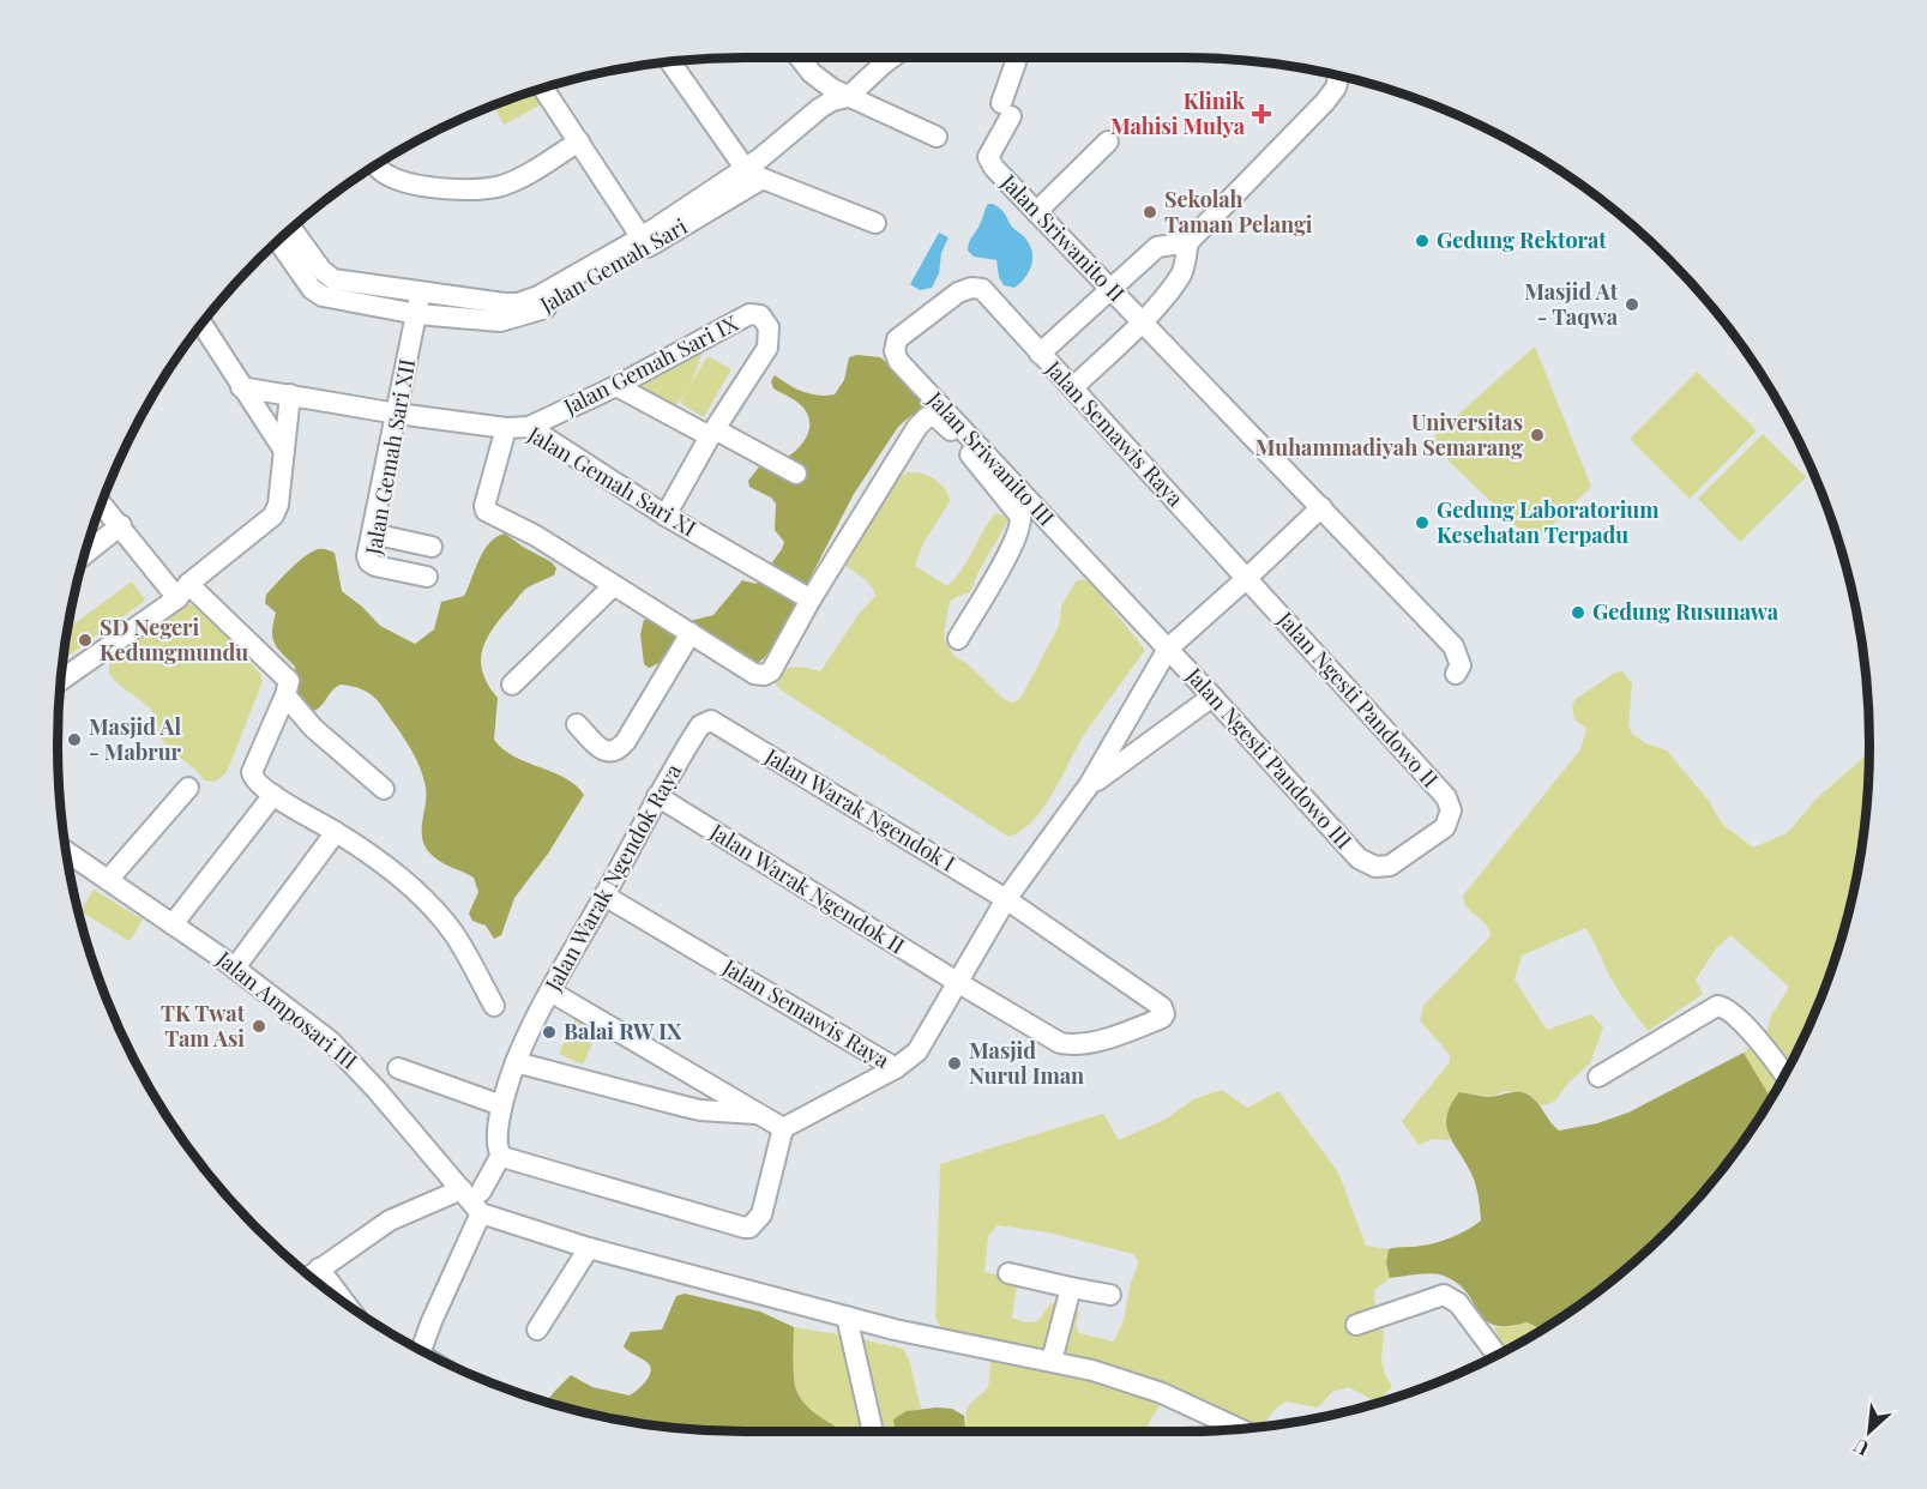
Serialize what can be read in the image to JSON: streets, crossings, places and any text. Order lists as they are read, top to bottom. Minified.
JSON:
{"streets":{"street":["Jalan Sriwanito II","Jalan Gemah Sari","Jalan Gemah Sari IX","Jalan Semawis Raya","Jalan Gemah Sari XII","Jalan Sriwanito III","Jalan Gemah Sari XI","Jalan Ngesti Pandowo II","Jalan Ngesti Pandowo III","Jalan Warak Ngendok I","Jalan Warak Ngendok Raya","Jalan Warak Ngendok II","Jalan Amposari III"]},"crossings":[["Jalan Sriwanito II","Jalan Semawis Raya"],["Jalan Gemah Sari","Jalan Gemah Sari XII"],["Jalan Gemah Sari IX","Jalan Gemah Sari XI"],["Jalan Semawis Raya","Jalan Sriwanito III"],["Jalan Semawis Raya","Jalan Ngesti Pandowo II"],["Jalan Semawis Raya","Jalan Ngesti Pandowo III"],["Jalan Semawis Raya","Jalan Warak Ngendok I"],["Jalan Semawis Raya","Jalan Warak Ngendok Raya"],["Jalan Semawis Raya","Jalan Warak Ngendok II"],["Jalan Gemah Sari XII","Jalan Gemah Sari XI"],["Jalan Sriwanito III","Jalan Ngesti Pandowo III"],["Jalan Ngesti Pandowo II","Jalan Ngesti Pandowo III"],["Jalan Warak Ngendok I","Jalan Warak Ngendok Raya"],["Jalan Warak Ngendok I","Jalan Warak Ngendok II"],["Jalan Warak Ngendok Raya","Jalan Warak Ngendok II"]],"places":{"health":["Klinik Mahisi Mulya"],"other":["Sekolah Taman Pelangi","Gedung Rektorat","Masjid At - Taqwa","Universitas Muhammadiyah Semarang","Gedung Laboratorium Kesehatan Terpadu","Gedung Rusunawa","SD Negeri Kedungmundu","Masjid Al - Mabrur","TK Twat Tam Asi","Balai RW IX","Masjid Nurul Iman"]},"north":"bottom left"}
